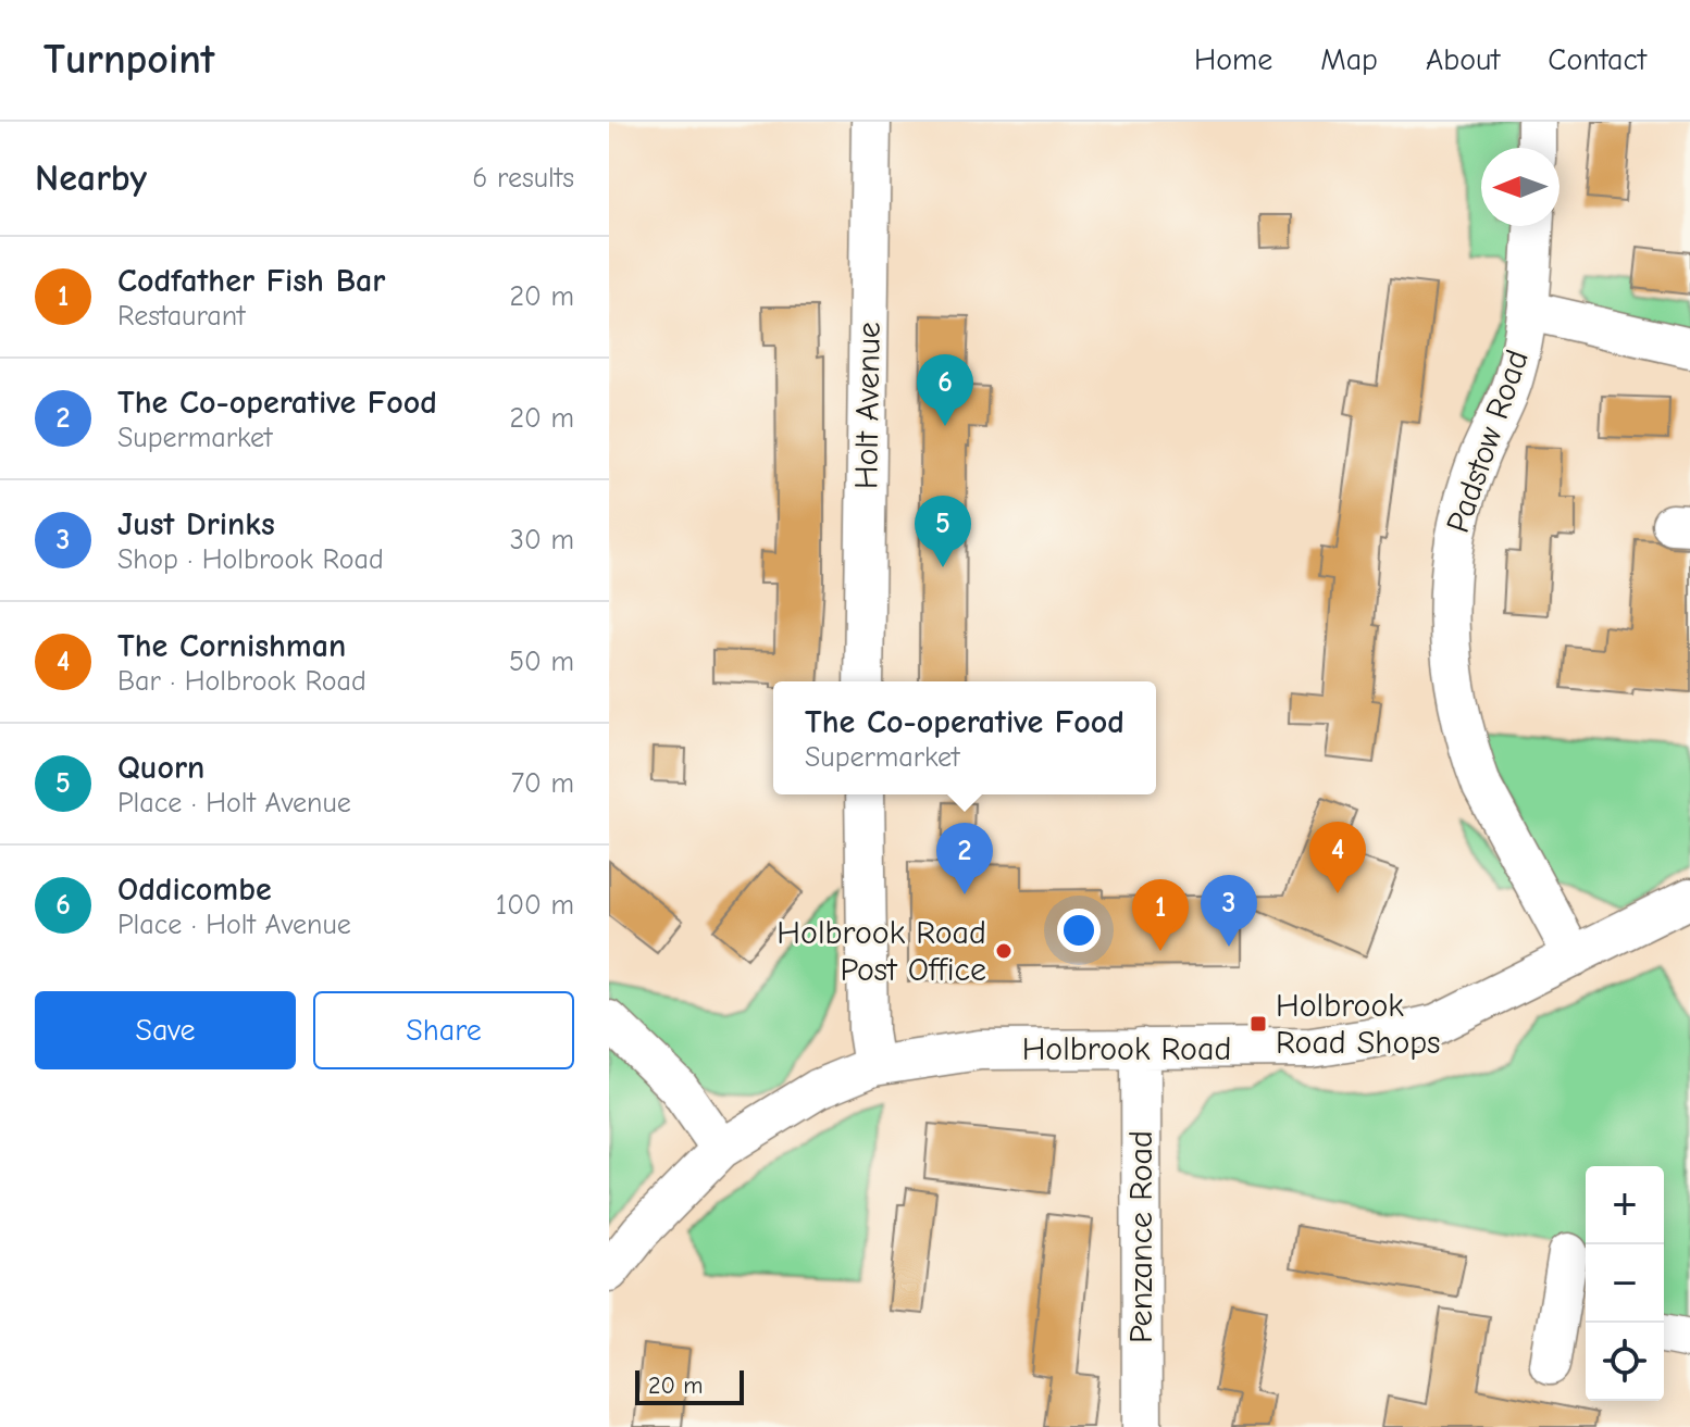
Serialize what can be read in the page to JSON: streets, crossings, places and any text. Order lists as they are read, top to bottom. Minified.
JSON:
{"streets":{"street":["Holt Avenue","Padstow Road","Holbrook Road","Penzance Road"]},"crossings":[["Padstow Road","Holbrook Road"],["Holbrook Road","Penzance Road"]],"places":{"other":["Holbrook Road Post Office"],"transit":["Holbrook Road Shops"]},"scale_bar":"20 m","north":"left","page":{"header":"Turnpoint","nav":["Home","Map","About","Contact"],"heading":["Nearby","6 results"],"list":[{"mark":"1","name":"Codfather Fish Bar","note":"Restaurant","value":"20 m"},{"mark":"2","name":"The Co-operative Food","note":"Supermarket","value":"20 m"},{"mark":"3","name":"Just Drinks","note":"Shop · Holbrook Road","value":"30 m"},{"mark":"4","name":"The Cornishman","note":"Bar · Holbrook Road","value":"50 m"},{"mark":"5","name":"Quorn","note":"Place · Holt Avenue","value":"70 m"},{"mark":"6","name":"Oddicombe","note":"Place · Holt Avenue","value":"100 m"}],"pins":["6","5","4","2","3","1"],"popup":["The Co-operative Food","Supermarket"],"buttons":["Save","Share"],"map_buttons":["+","−"],"scale":"20 m"}}
